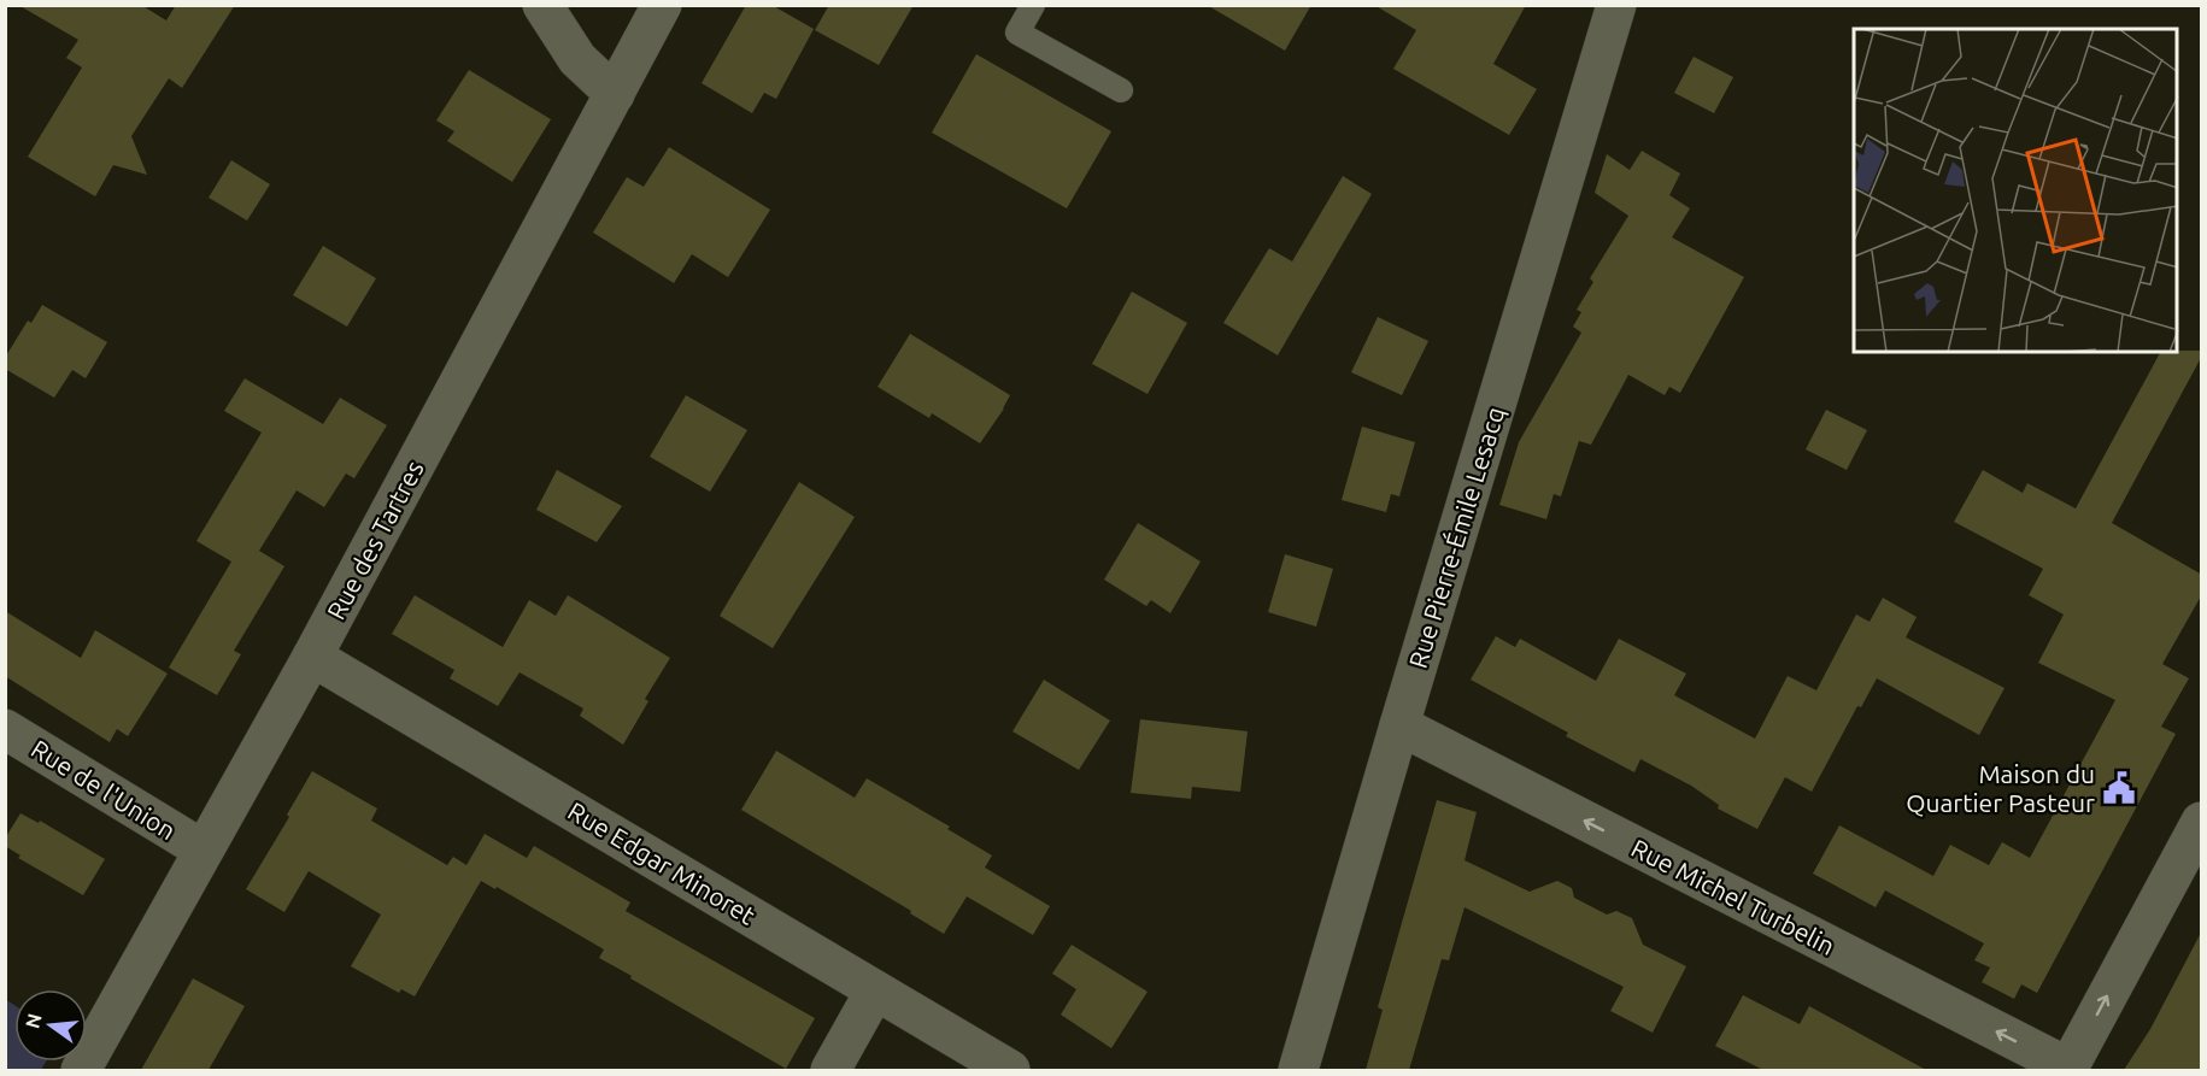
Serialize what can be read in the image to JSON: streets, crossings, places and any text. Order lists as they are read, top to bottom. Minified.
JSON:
{"streets":{"street":["Rue Pierre-Émile Lesacq","Rue des Tartres","Rue de l'Union","Rue Edgar Minoret","Rue Michel Turbelin"]},"crossings":[["Rue Pierre-Émile Lesacq","Rue Michel Turbelin"],["Rue des Tartres","Rue de l'Union"],["Rue des Tartres","Rue Edgar Minoret"]],"one_way":["Rue Michel Turbelin"],"places":{"public building":["Maison du Quartier Pasteur"]},"north":"left"}
